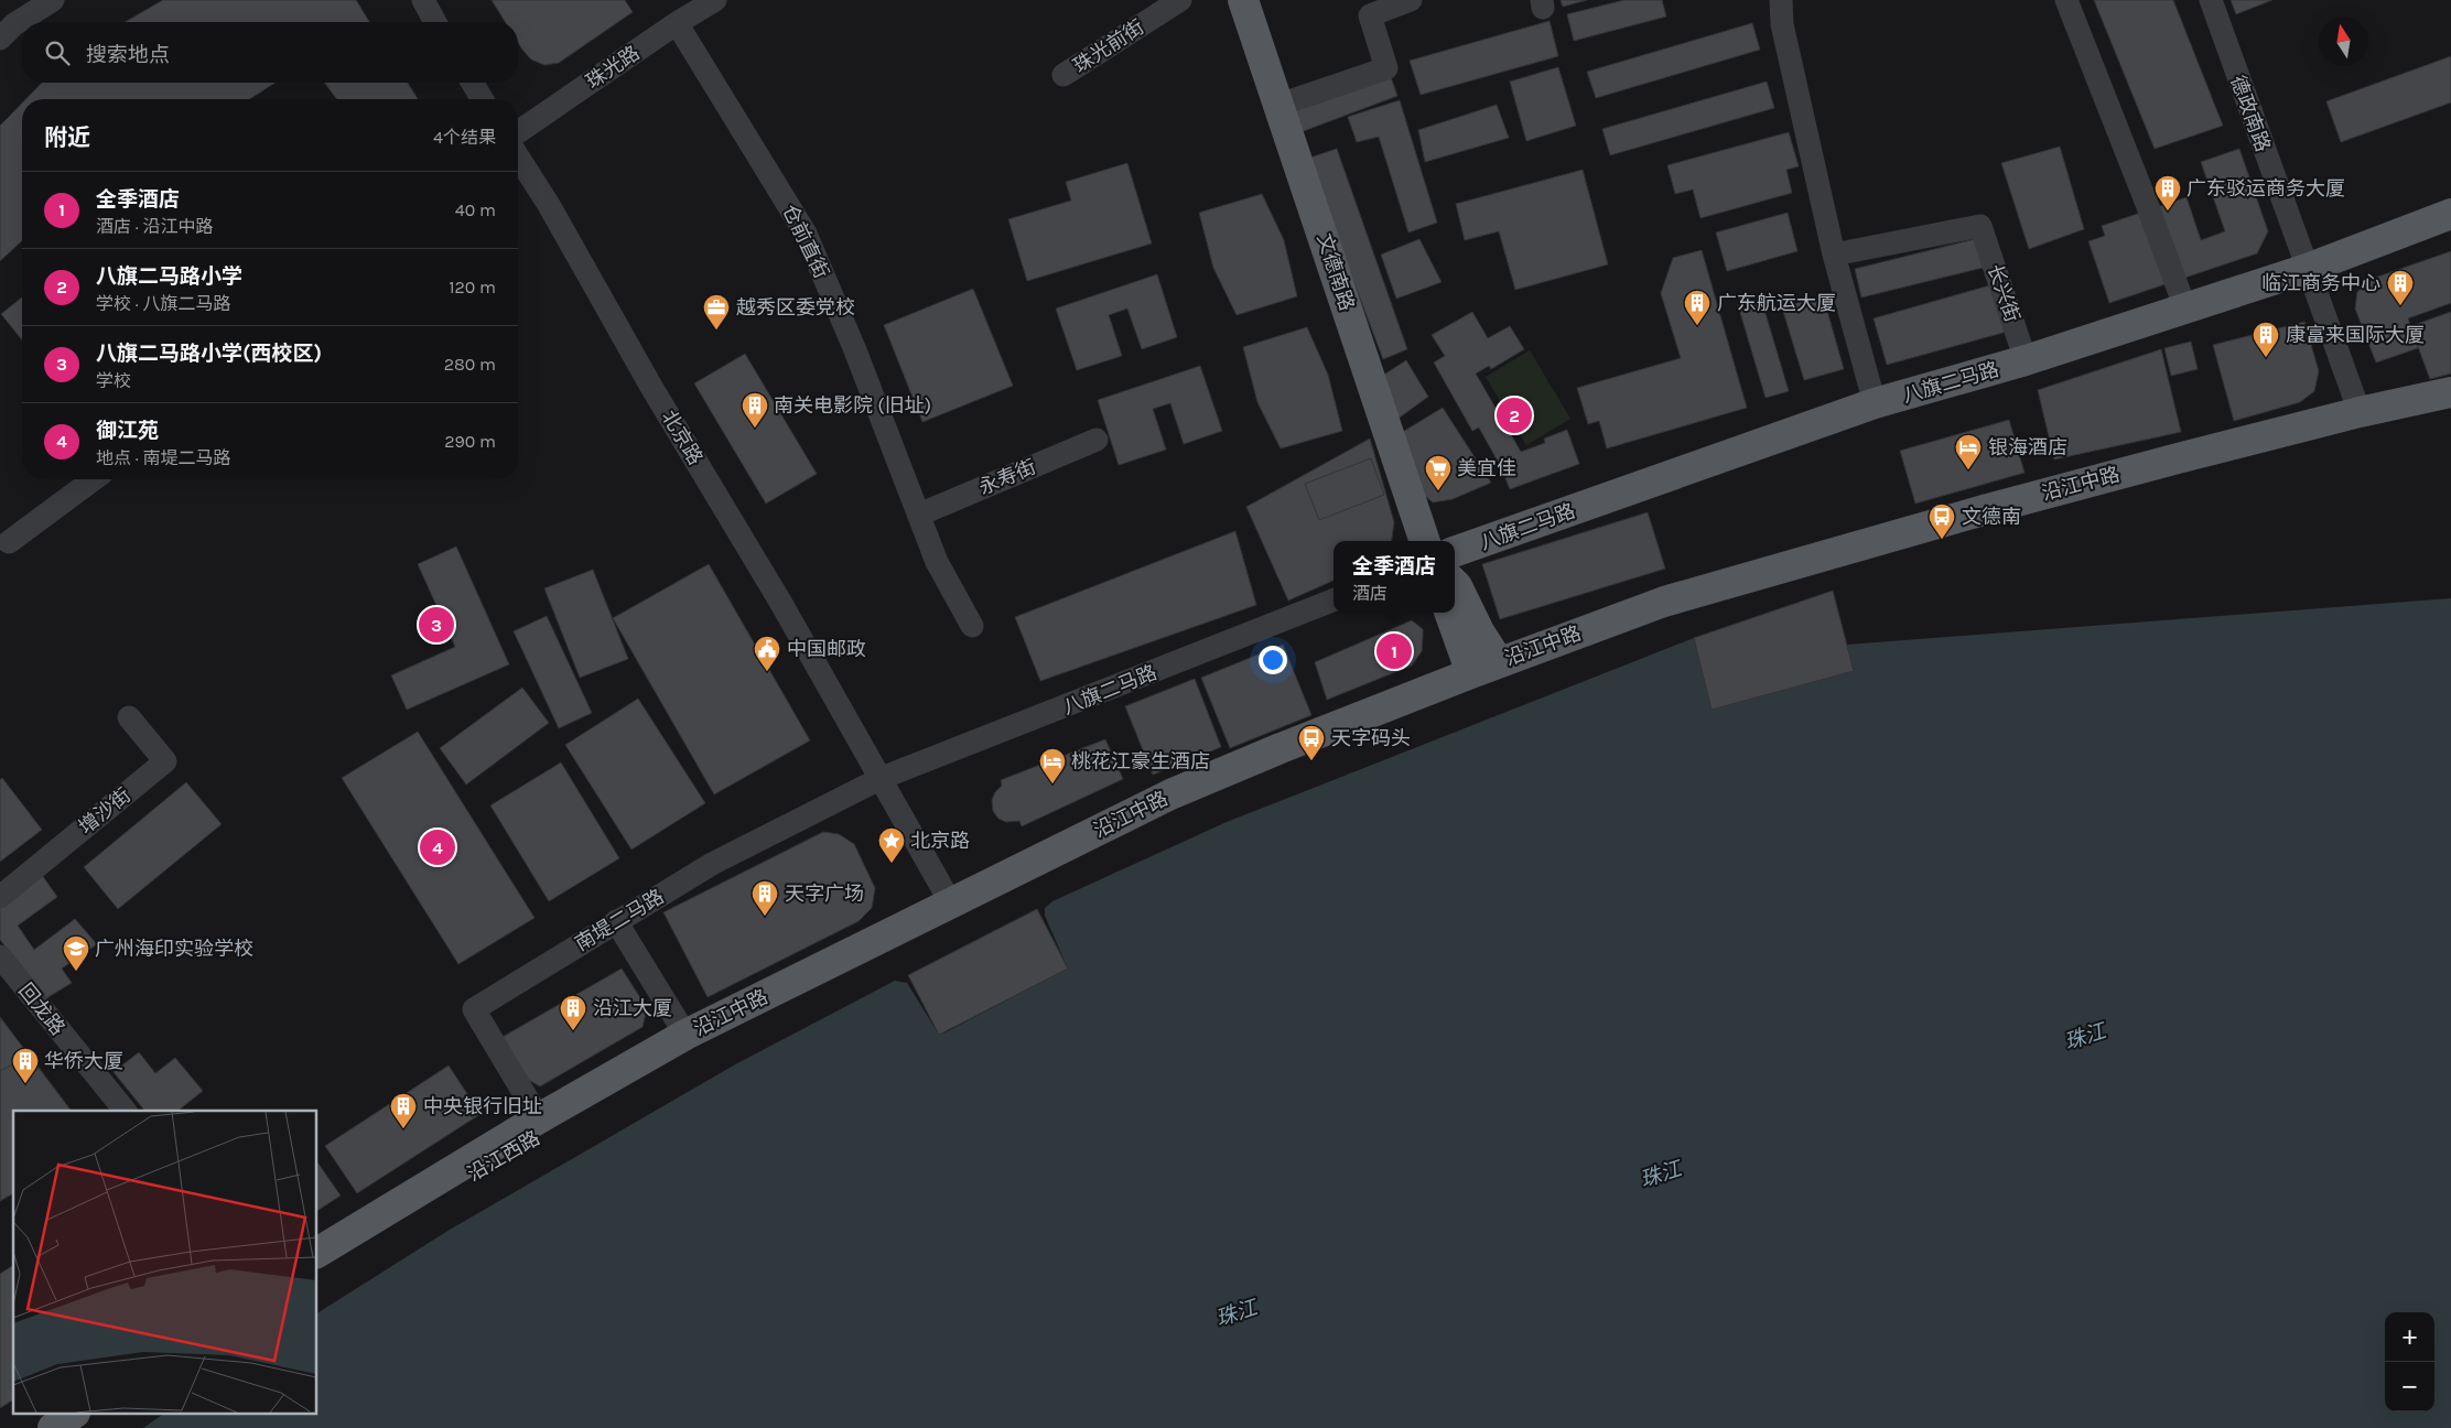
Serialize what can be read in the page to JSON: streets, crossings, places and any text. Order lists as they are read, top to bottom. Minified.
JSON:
{"streets":{"main road":["文德南路","八旗二马路","沿江中路","沿江西路"],"street":["珠光前街","珠光路","德政南路","仓前直街","长兴街","北京路","永寿街","增沙街","南堤二马路","回龙路"]},"crossings":[["珠光路","仓前直街"],["德政南路","八旗二马路"],["德政南路","沿江中路"],["仓前直街","永寿街"],["长兴街","八旗二马路"],["八旗二马路","北京路"],["八旗二马路","南堤二马路"],["北京路","沿江中路"],["北京路","南堤二马路"],["沿江中路","沿江西路"],["南堤二马路","沿江西路"]],"water":["珠江"],"places":{"building":["广东驳运商务大厦","临江商务中心","广东航运大厦","康富来国际大厦","南关电影院 (旧址)","天字广场","沿江大厦","华侨大厦","中央银行旧址"],"office":["越秀区委党校"],"hotel":["银海酒店","桃花江豪生酒店"],"supermarket":["美宜佳"],"bus stop":["文德南","天字码头"],"public building":["中国邮政"],"place":["北京路"],"school or university":["广州海印实验学校"]},"north":"top","page":{"search":"搜索地点","heading":["附近","4个结果"],"list":[{"mark":"1","name":"全季酒店","note":"酒店 · 沿江中路","value":"40 m"},{"mark":"2","name":"八旗二马路小学","note":"学校 · 八旗二马路","value":"120 m"},{"mark":"3","name":"八旗二马路小学(西校区)","note":"学校","value":"280 m"},{"mark":"4","name":"御江苑","note":"地点 · 南堤二马路","value":"290 m"}],"pins":["2","3","1","4"],"popup":["全季酒店","酒店"],"map_buttons":["+","−"]}}
